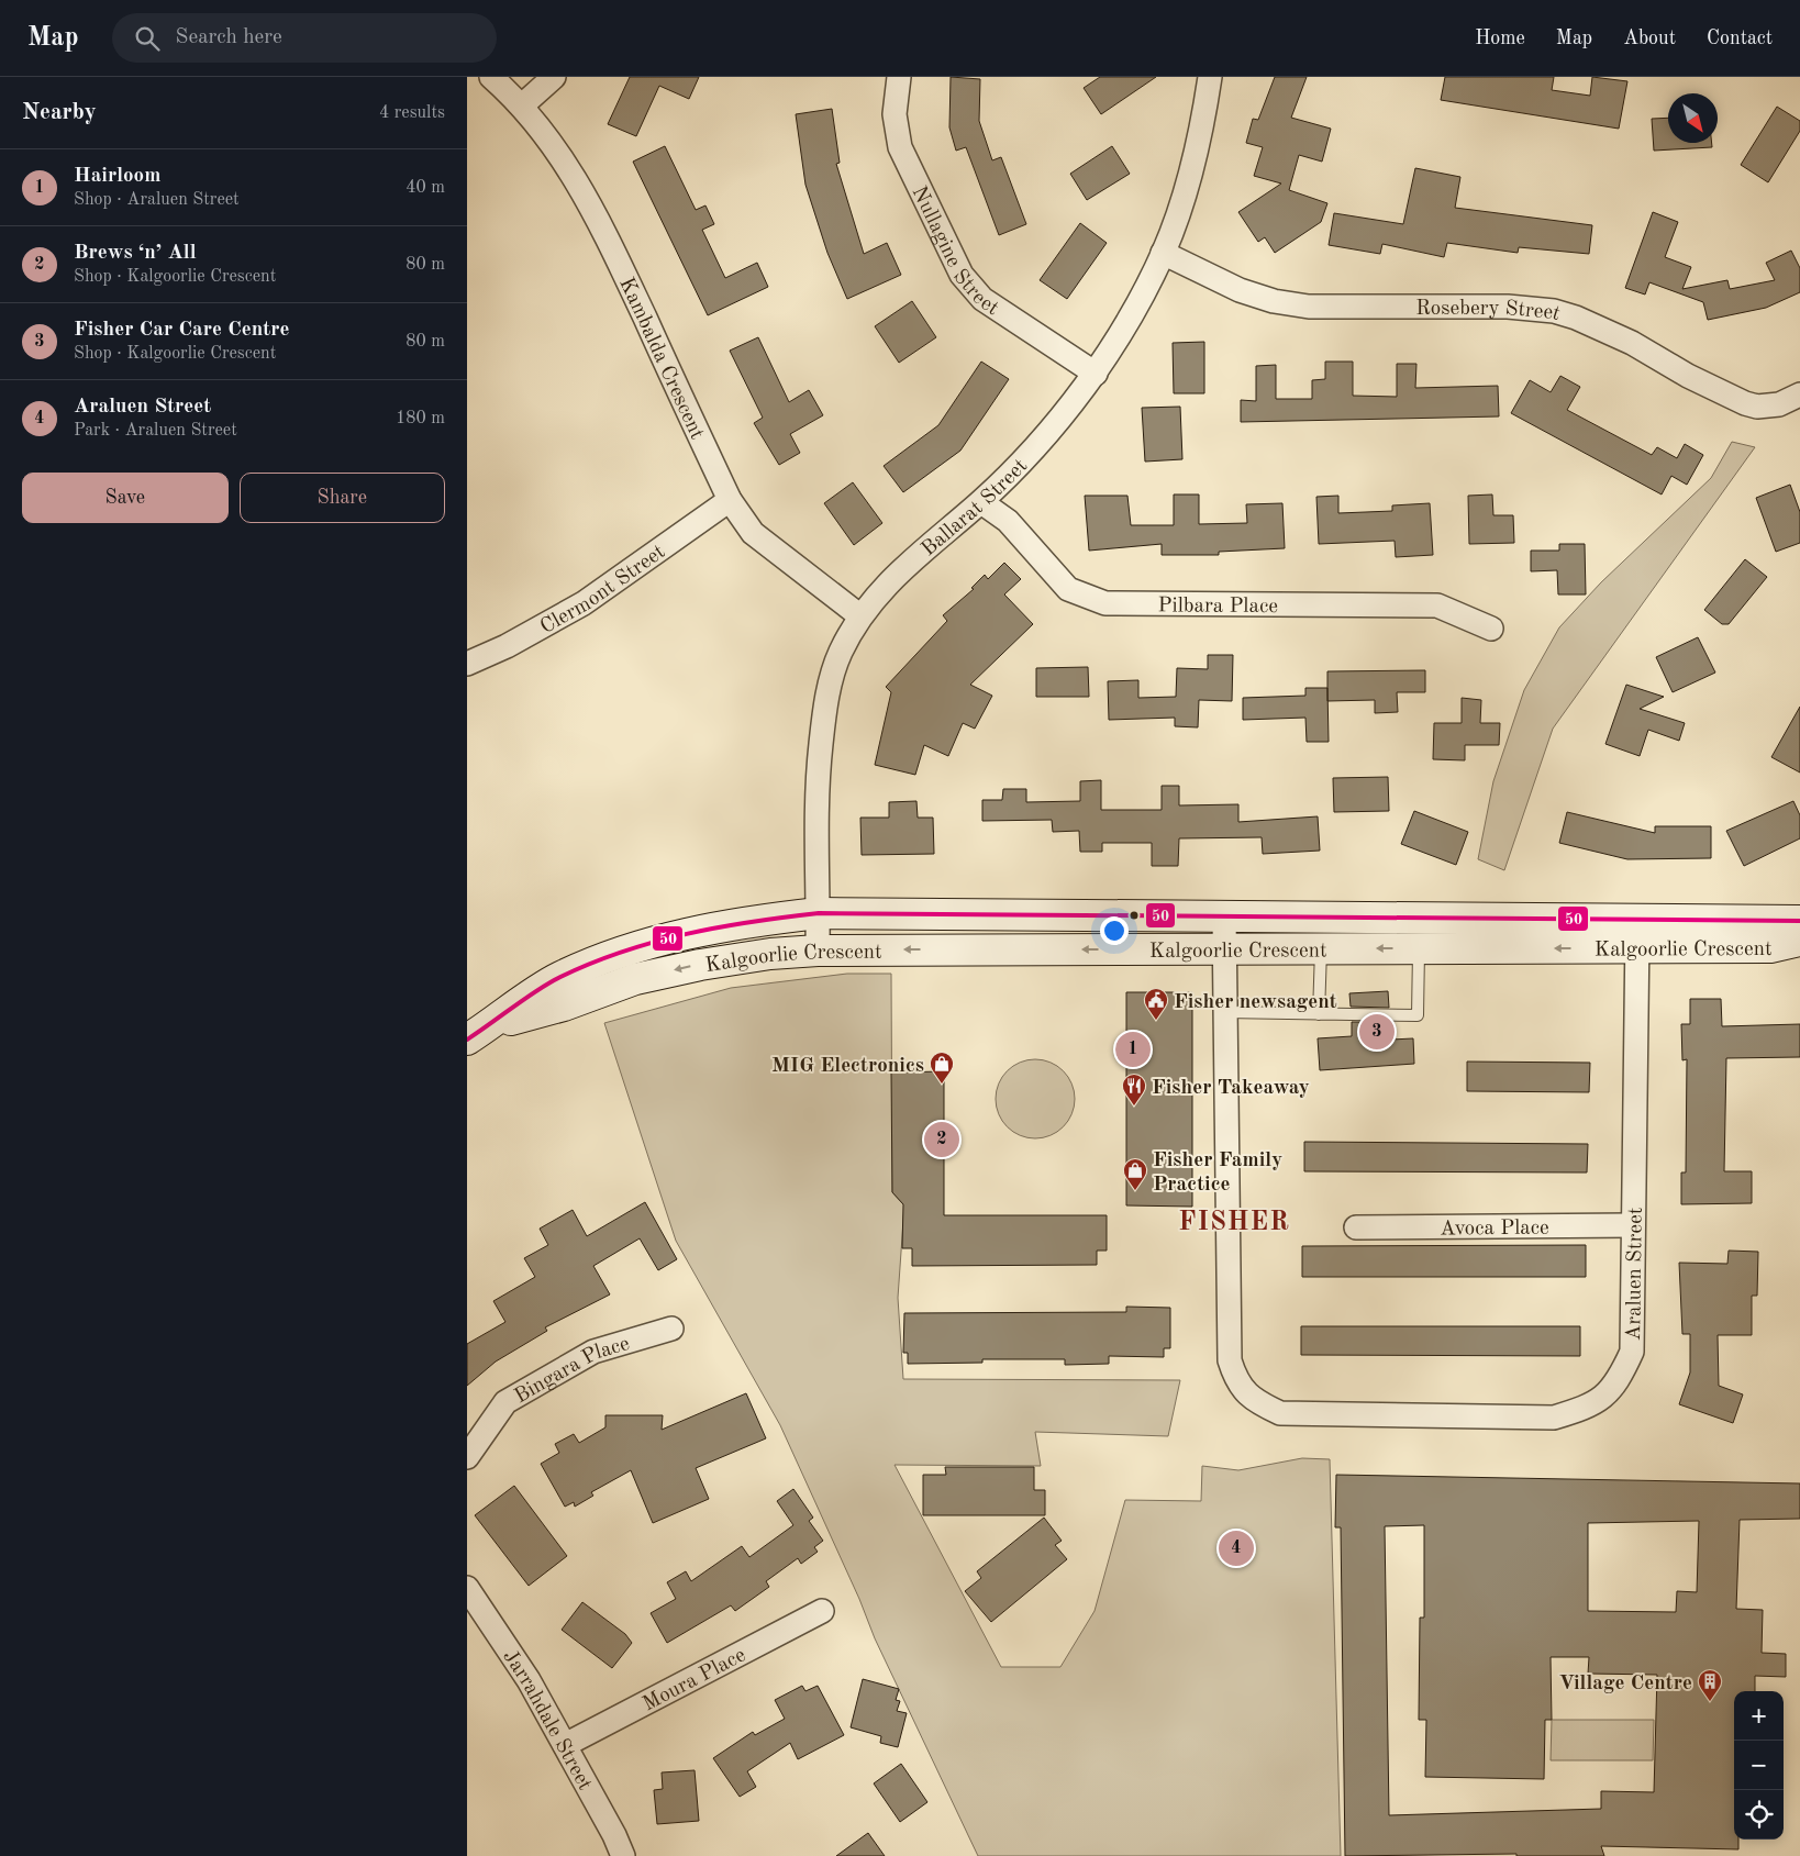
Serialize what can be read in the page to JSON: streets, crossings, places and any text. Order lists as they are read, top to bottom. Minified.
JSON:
{"streets":{"street":["Nullagine Street","Rosebery Street","Kambalda Crescent","Ballarat Street","Clermont Street","Pilbara Place","Kalgoorlie Crescent","Avoca Place","Araluen Street","Bingara Place","Moura Place","Jarrahdale Street"]},"crossings":[["Nullagine Street","Ballarat Street"],["Rosebery Street","Ballarat Street"],["Kambalda Crescent","Ballarat Street"],["Kambalda Crescent","Clermont Street"],["Ballarat Street","Pilbara Place"],["Ballarat Street","Kalgoorlie Crescent"],["Kalgoorlie Crescent","Araluen Street"],["Avoca Place","Araluen Street"],["Moura Place","Jarrahdale Street"]],"districts":["FISHER"],"places":{"public building":["Fisher newsagent"],"shop":["MIG Electronics","Fisher Family Practice"],"restaurant":["Fisher Takeaway"],"building":["Village Centre"]},"lines":["transit line 50"],"north":"bottom right","page":{"header":"Map","search":"Search here","nav":["Home","Map","About","Contact"],"heading":["Nearby","4 results"],"list":[{"mark":"1","name":"Hairloom","note":"Shop · Araluen Street","value":"40 m"},{"mark":"2","name":"Brews ‘n’ All","note":"Shop · Kalgoorlie Crescent","value":"80 m"},{"mark":"3","name":"Fisher Car Care Centre","note":"Shop · Kalgoorlie Crescent","value":"80 m"},{"mark":"4","name":"Araluen Street","note":"Park · Araluen Street","value":"180 m"}],"buttons":["Save","Share"],"pins":["3","1","2","4"],"map_buttons":["+","−"]}}
